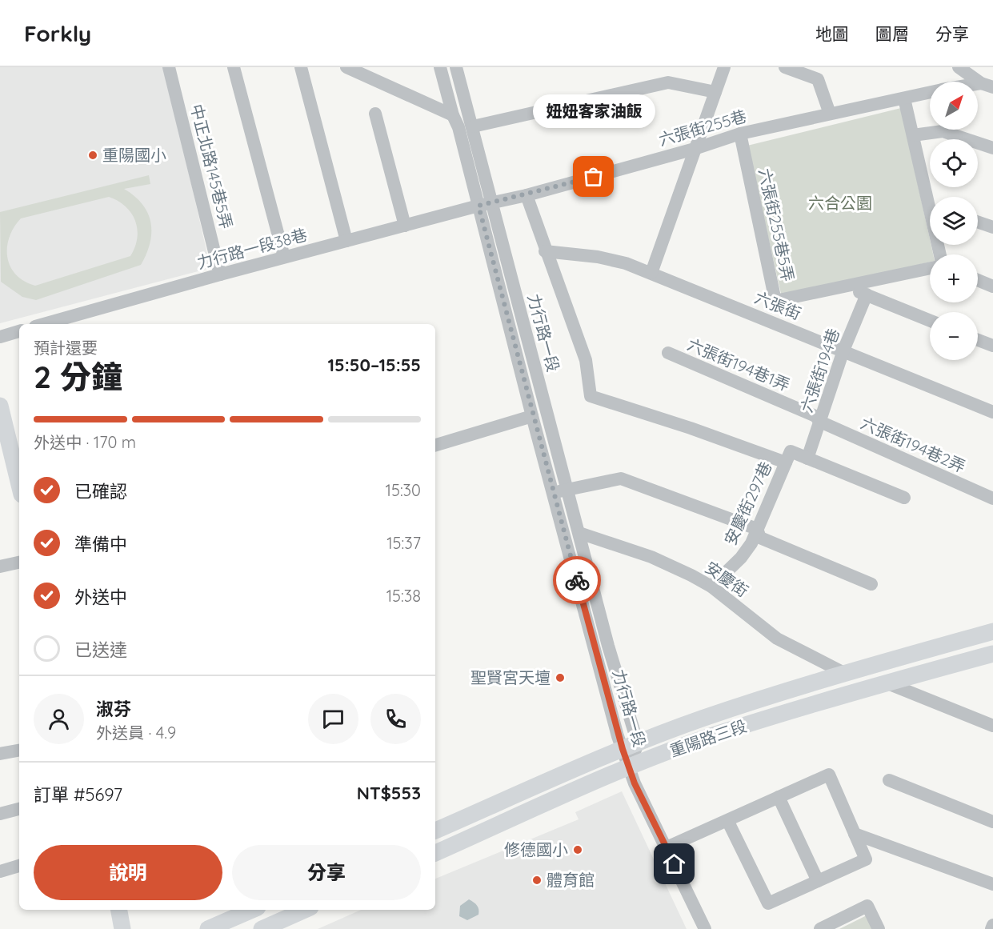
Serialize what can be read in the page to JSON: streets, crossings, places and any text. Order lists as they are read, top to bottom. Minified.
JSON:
{"streets":{"main road":["重陽路三段"],"street":["六張街255巷","中正北路145巷5弄","六張街255巷5弄","力行路一段38巷","六張街","力行路一段","六張街194巷1弄","六張街194巷","六張街194巷2弄","安慶街297巷","安慶街"]},"crossings":[["六張街255巷","六張街255巷5弄"],["六張街255巷","力行路一段38巷"],["六張街255巷","力行路一段"],["中正北路145巷5弄","力行路一段38巷"],["力行路一段38巷","力行路一段"],["六張街","六張街194巷"],["力行路一段","安慶街"],["力行路一段","重陽路三段"],["六張街194巷1弄","六張街194巷"],["六張街194巷1弄","六張街194巷2弄"],["六張街194巷","六張街194巷2弄"],["安慶街297巷","安慶街"],["安慶街","重陽路三段"]],"parks":["六合公園"],"places":["重陽國小","妞妞客家油飯","聖賢宮天壇","修德國小","體育館"],"north":"top right","page":{"header":"Forkly","nav":["地圖","圖層","分享"],"map_buttons":["+","−"],"bubble":"妞妞客家油飯","heading":["2 分鐘","預計還要","15:50–15:55"],"panel":["淑芬","外送員 · 4.9","訂單 #5697","NT$553"],"bar":"外送中 · 170 m","list":[["已確認","15:30"],["準備中","15:37"],["外送中","15:38"],"已送達"],"buttons":["說明","分享"]}}
